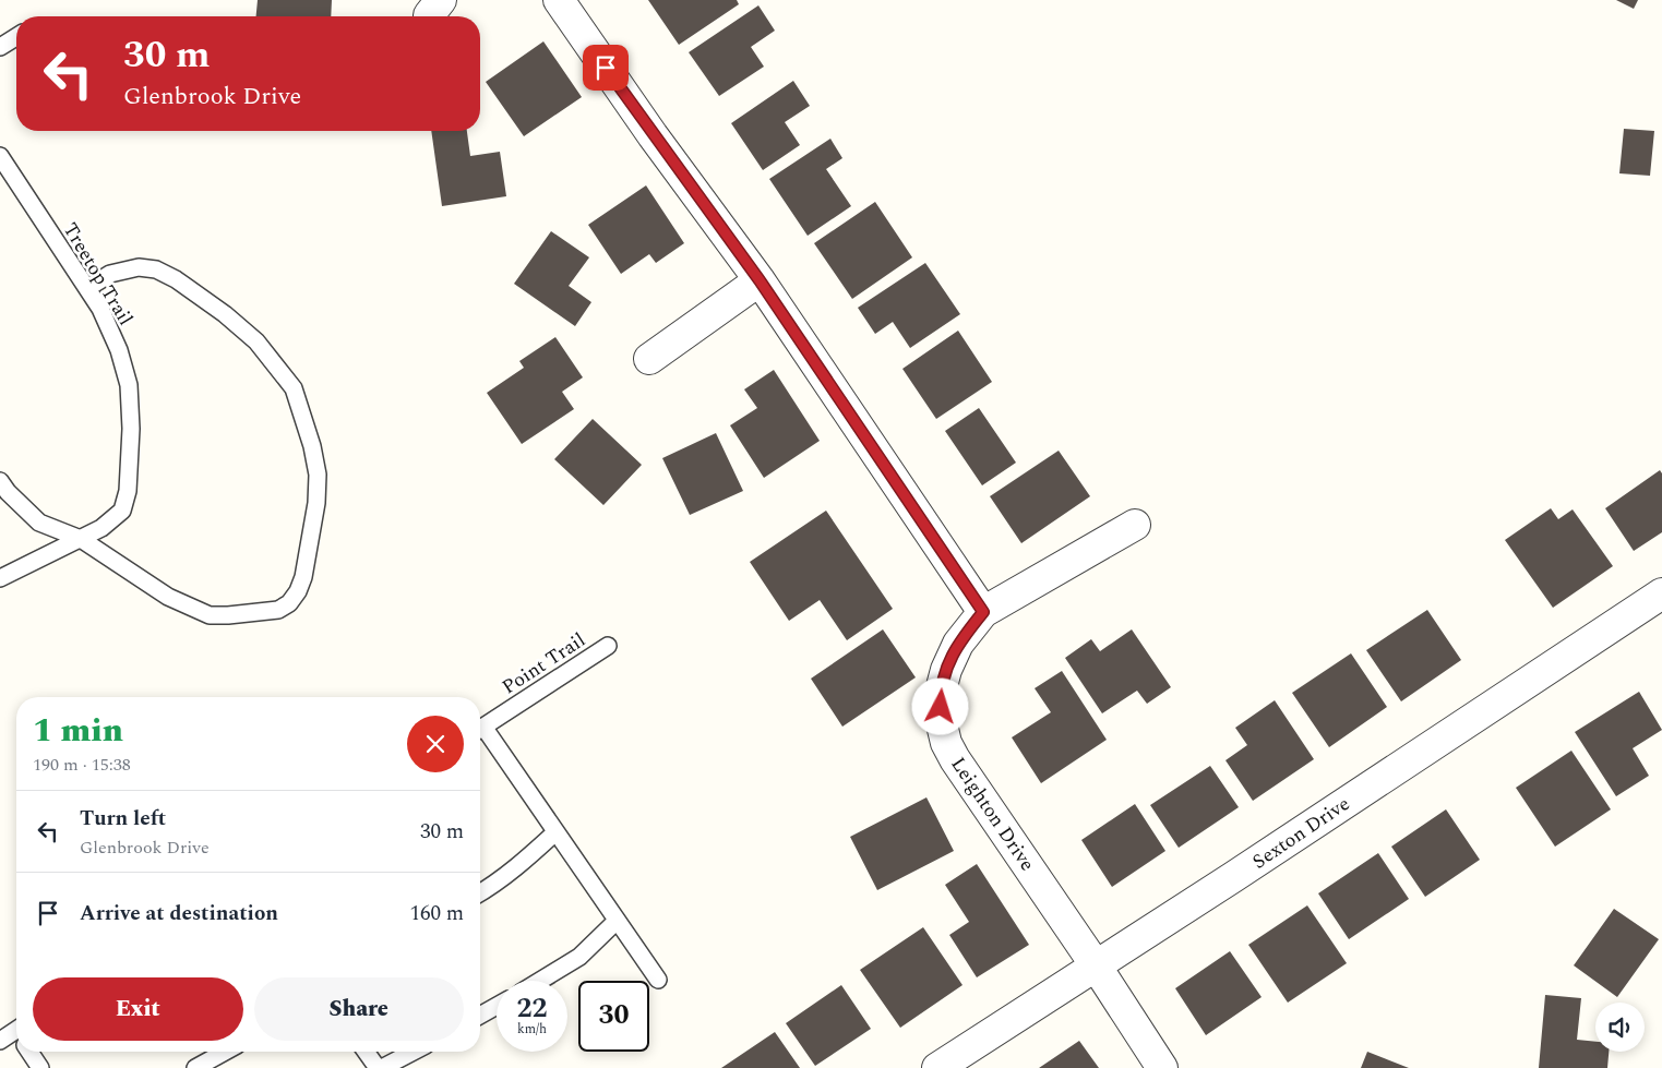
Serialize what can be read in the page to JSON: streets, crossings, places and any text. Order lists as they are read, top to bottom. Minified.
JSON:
{"streets":{"street":["Leighton Drive","Sexton Drive"],"lane":["Treetop Trail","Point Trail"]},"crossings":[["Leighton Drive","Sexton Drive"]],"page":{"turn":["30 m","Glenbrook Drive"],"heading":["1 min","190 m · 15:38"],"list":[{"name":"Turn left","note":"Glenbrook Drive","value":"30 m"},{"name":"Arrive at destination","value":"160 m"}],"buttons":["Exit","Share"],"speed":"22 km/h","limit":"30"}}
